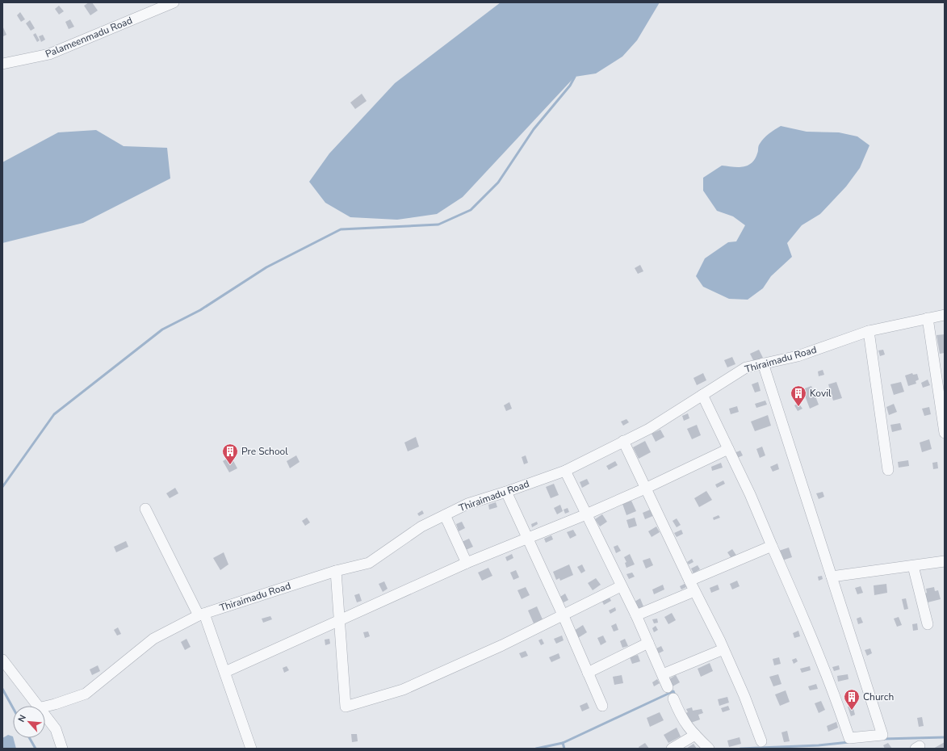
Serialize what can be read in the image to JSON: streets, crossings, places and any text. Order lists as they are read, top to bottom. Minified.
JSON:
{"streets":{"street":["Palameenmadu Road","Thiraimadu Road"]},"places":{"building":["Kovil","Pre School","Church"]},"north":"top left"}
